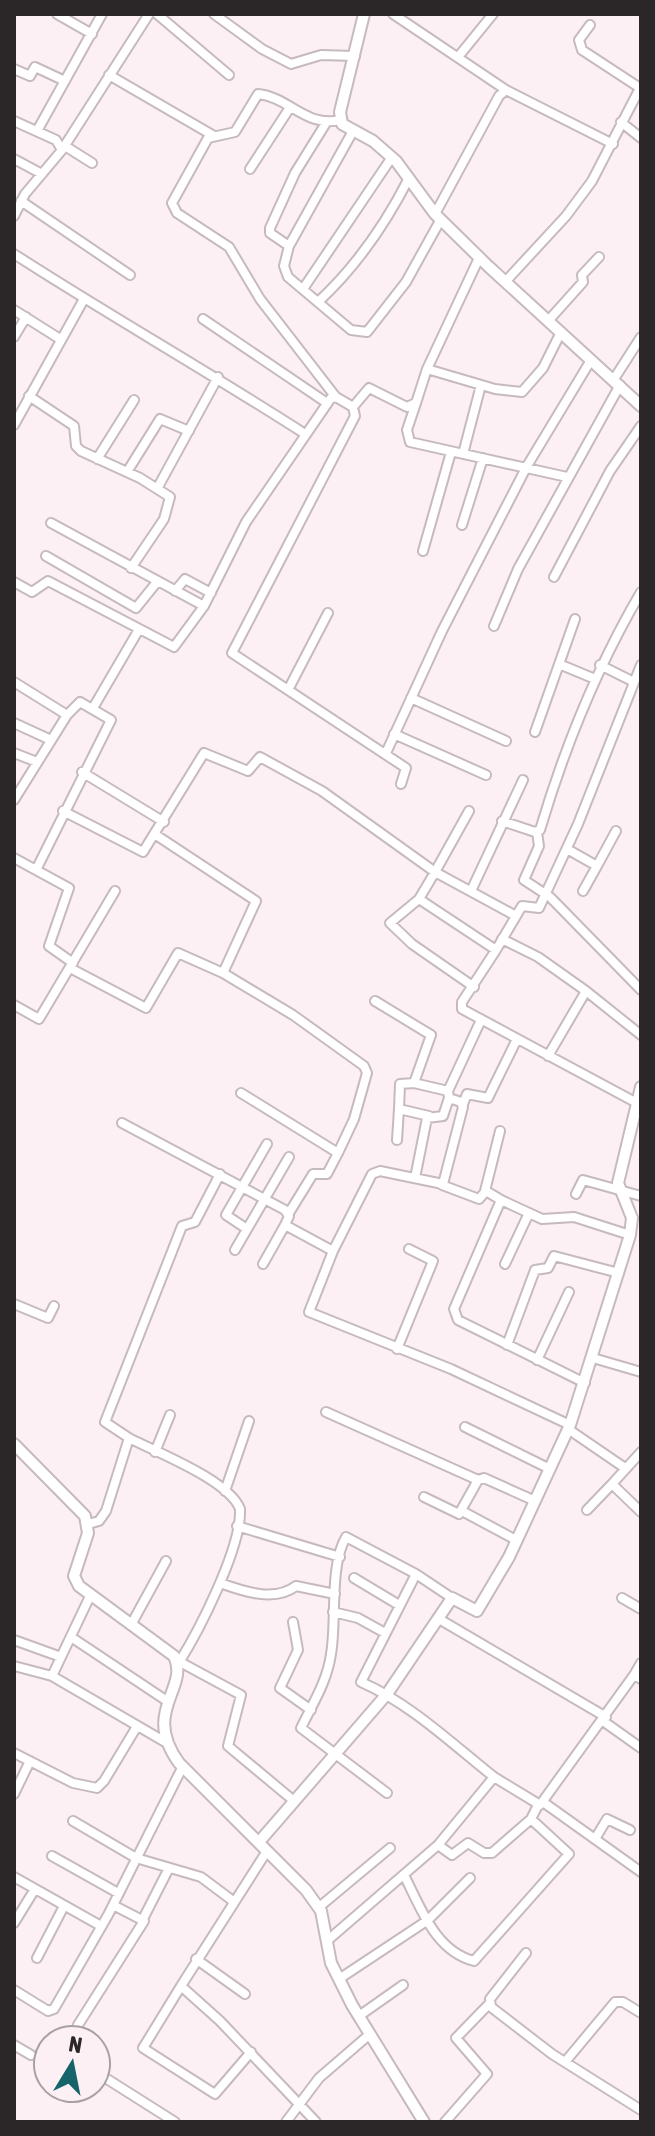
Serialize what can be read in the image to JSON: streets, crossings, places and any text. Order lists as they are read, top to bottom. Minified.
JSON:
{"north":"top"}
